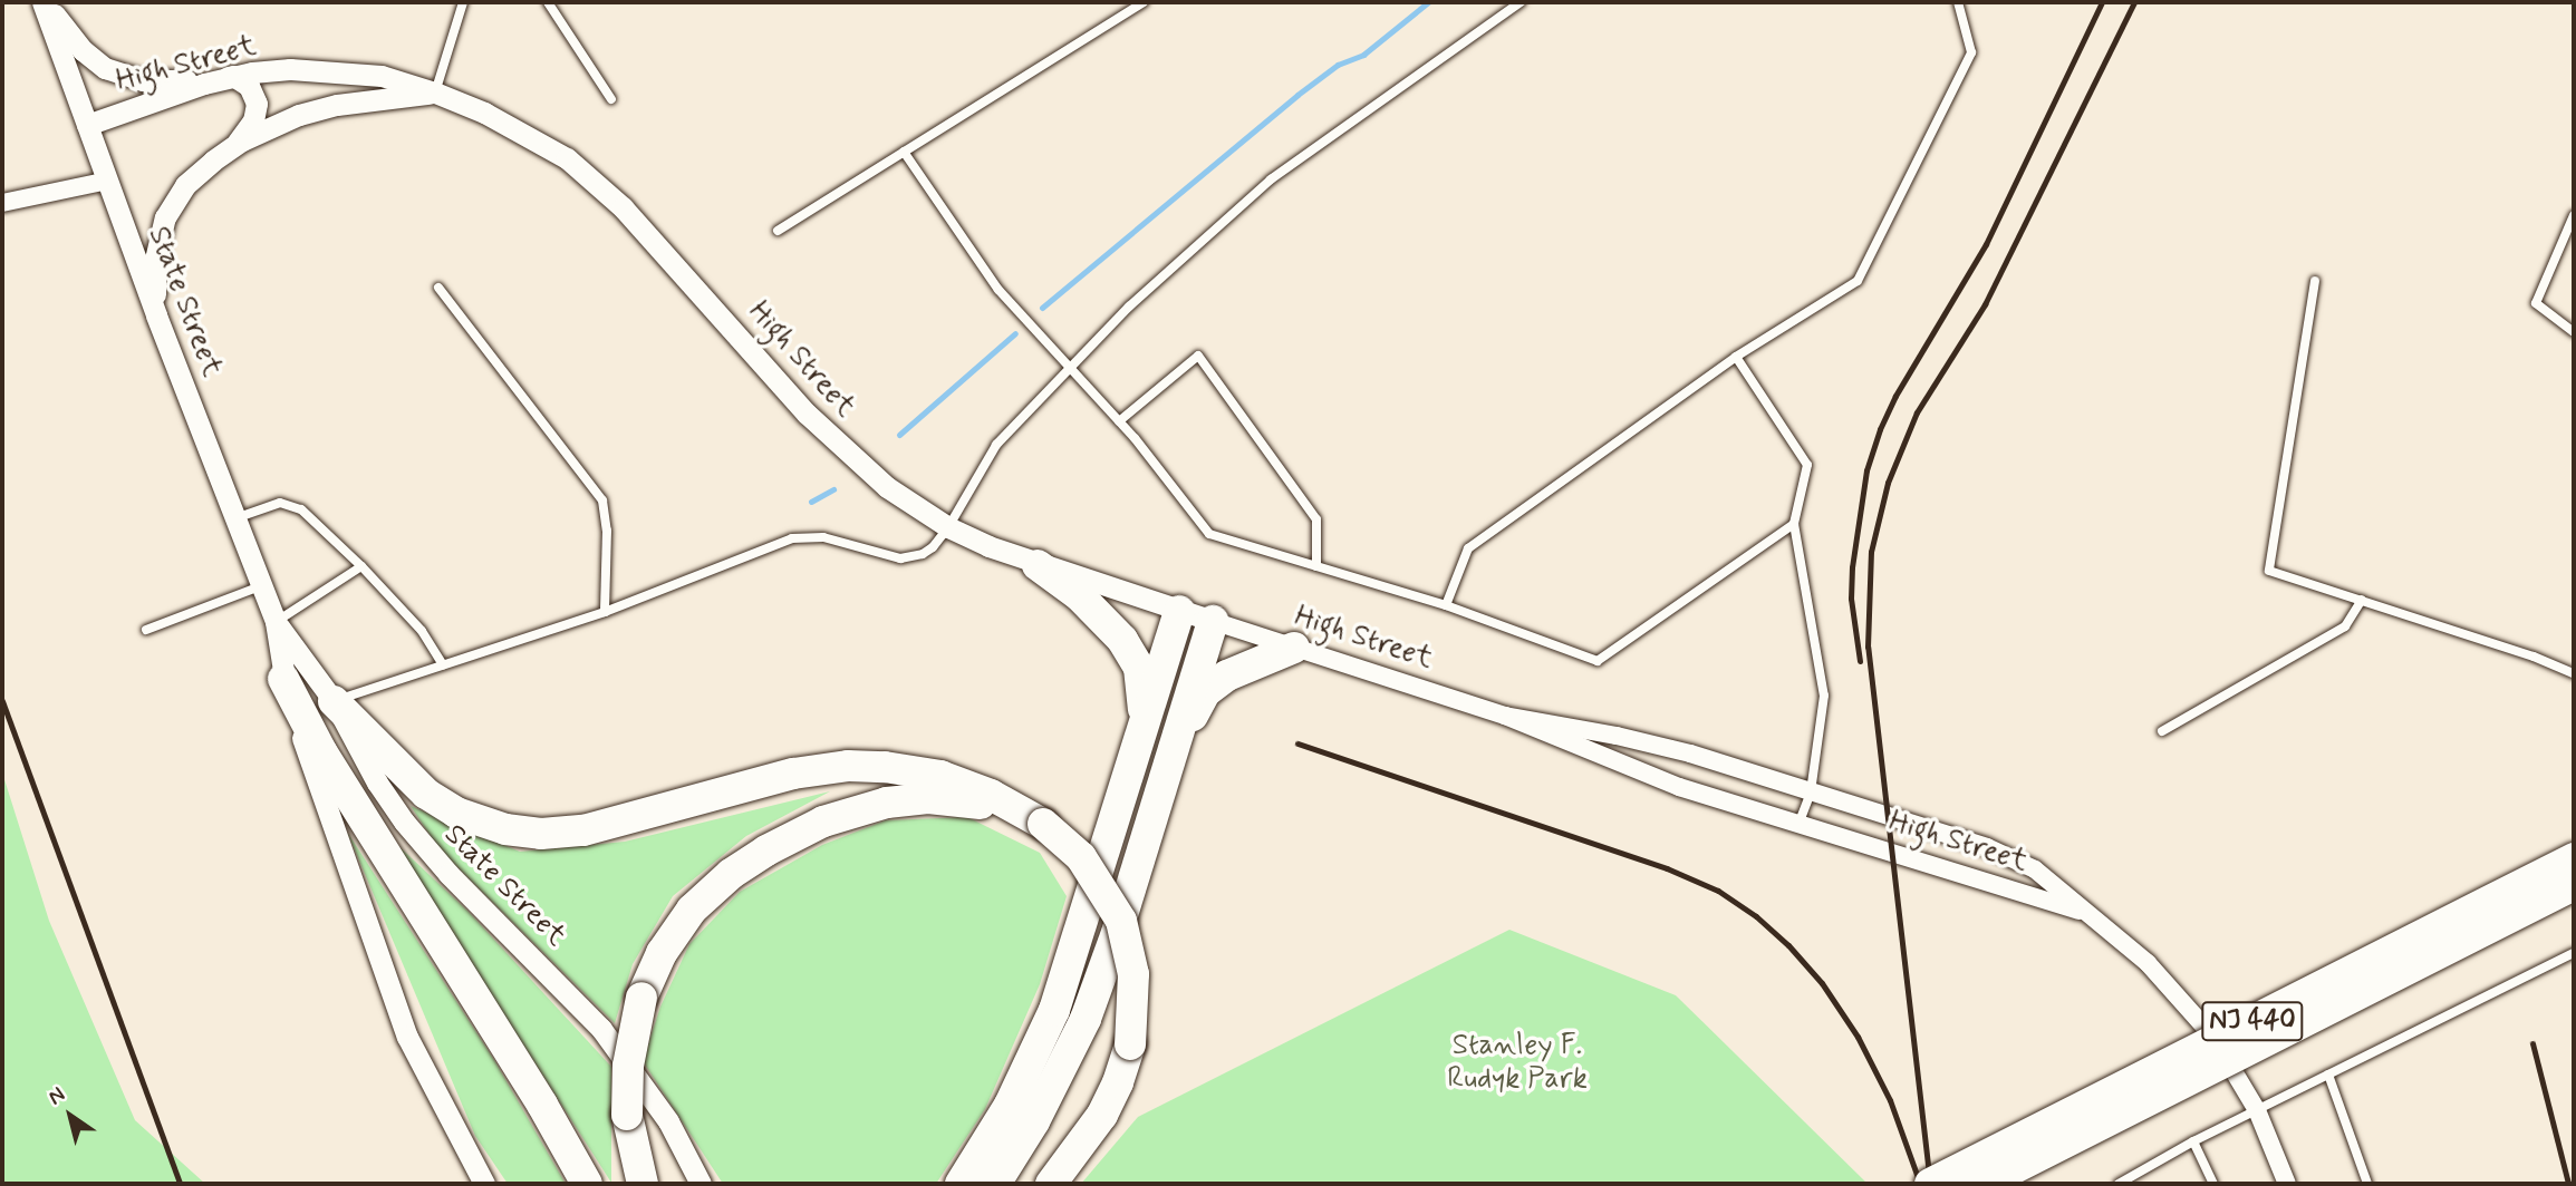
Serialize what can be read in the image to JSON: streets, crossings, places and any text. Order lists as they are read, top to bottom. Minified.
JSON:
{"streets":{"highway":["NJ 440"],"street":["High Street","State Street"]},"crossings":[["High Street","State Street"]],"parks":["Stanley F. Rudyk Park"],"north":"top left"}
